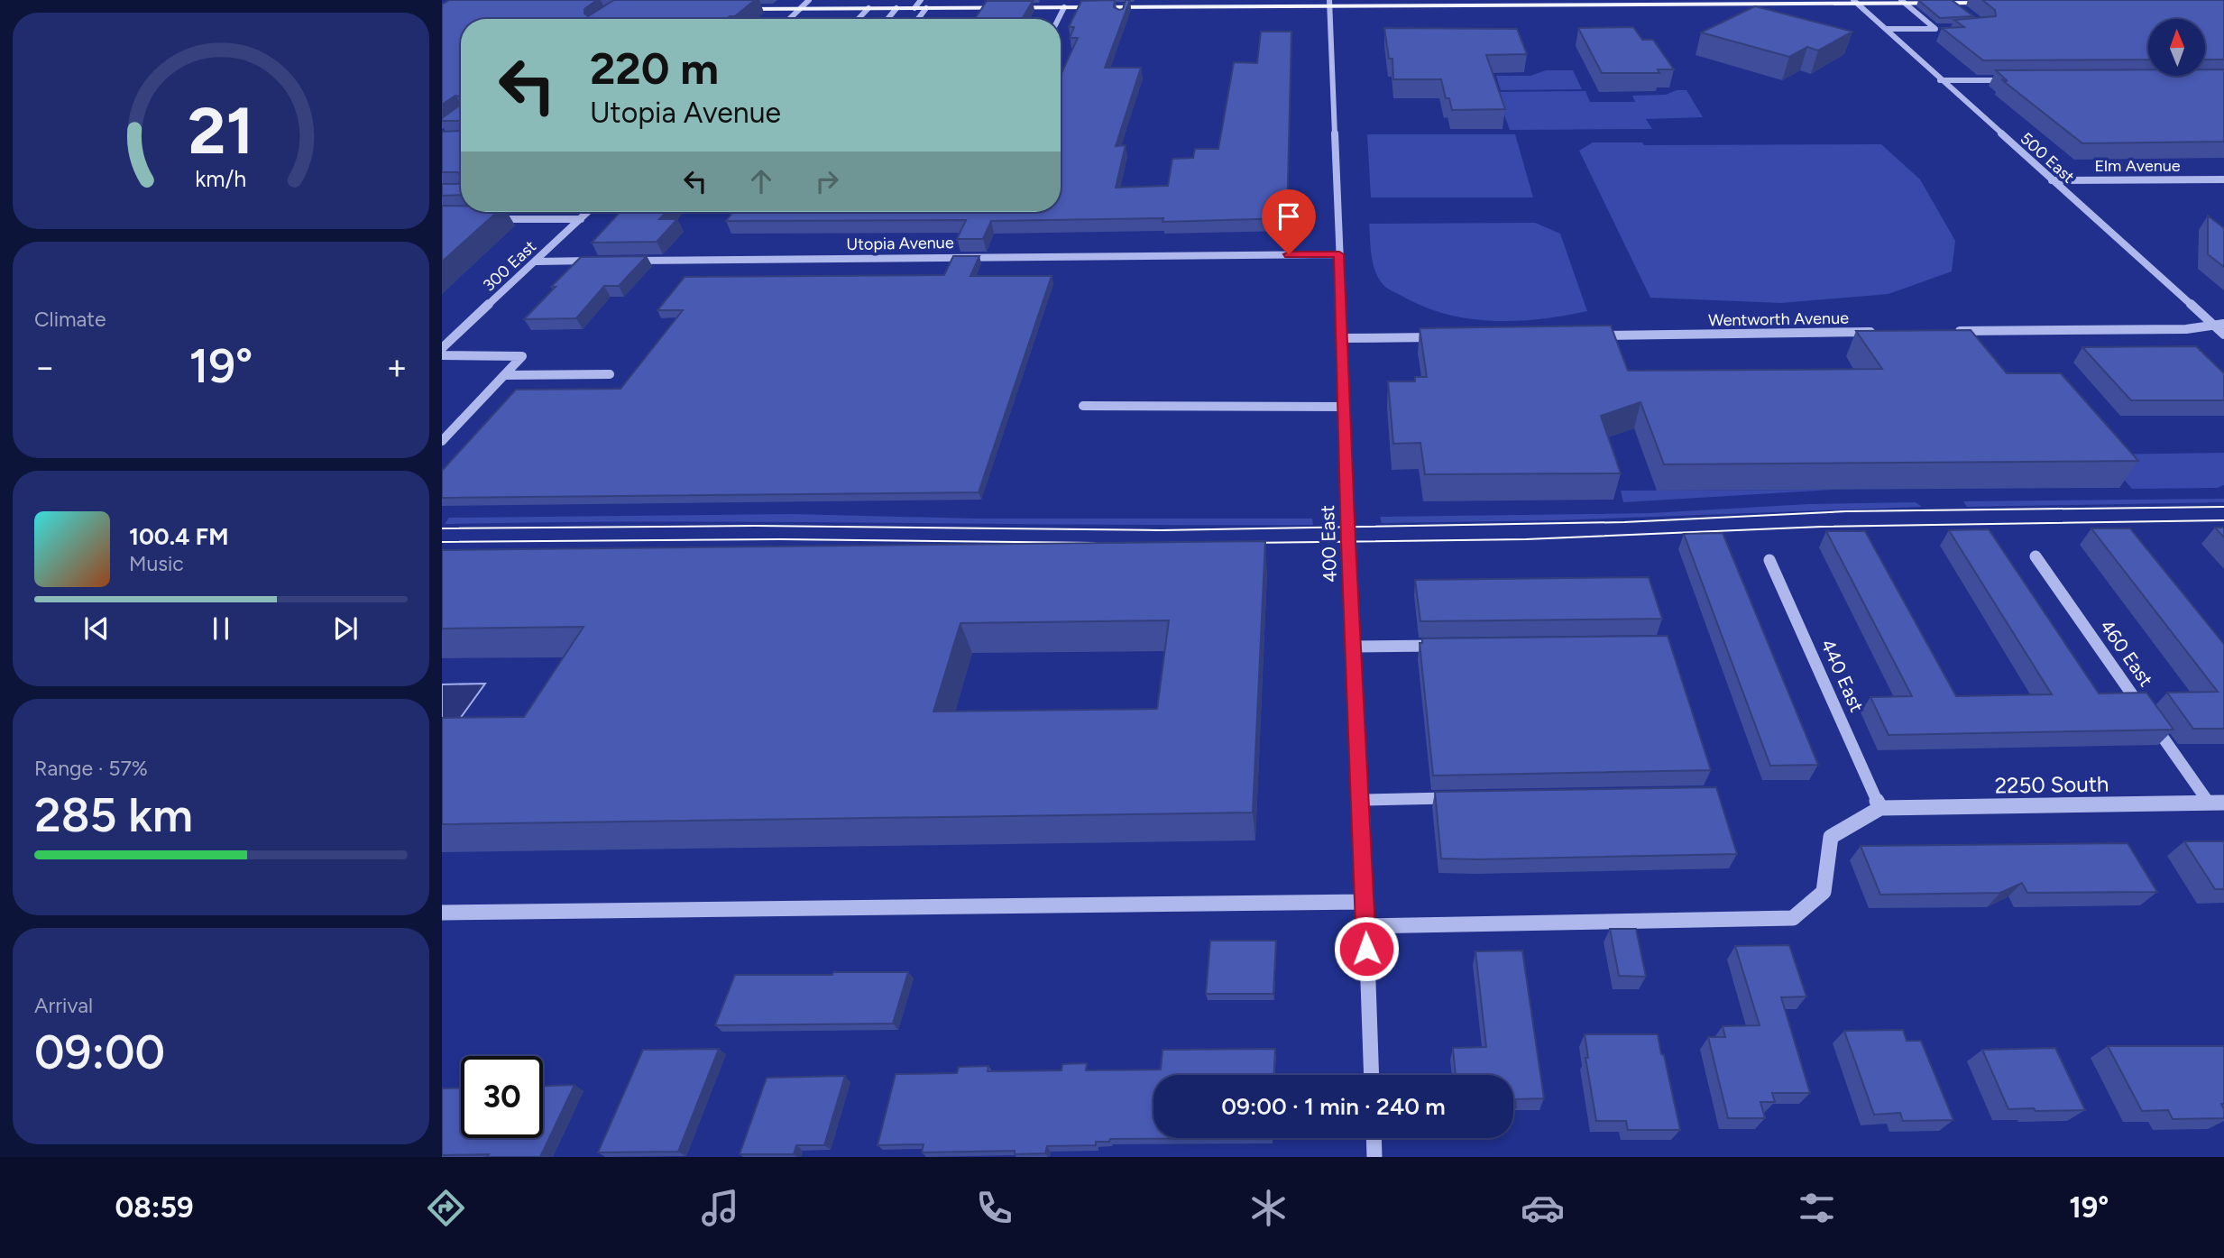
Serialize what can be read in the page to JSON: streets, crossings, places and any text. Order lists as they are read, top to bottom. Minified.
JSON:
{"streets":{"street":["500 East","Elm Avenue","Utopia Avenue","300 East","Wentworth Avenue","400 East","460 East","440 East","2250 South"]},"crossings":[["500 East","Elm Avenue"],["Utopia Avenue","400 East"],["460 East","2250 South"],["440 East","2250 South"]],"north":"top","page":{"turn":["220 m","Utopia Avenue"],"tile":["Climate",["Range · 57%","285 km"],["Arrival","09:00"]],"heat":["−","19°","+"],"song":["100.4 FM","Music"],"limit":"30","trip":"09:00 · 1 min · 240 m","tabs":["08:59","19°"],"gauge":["21","km/h"]}}
